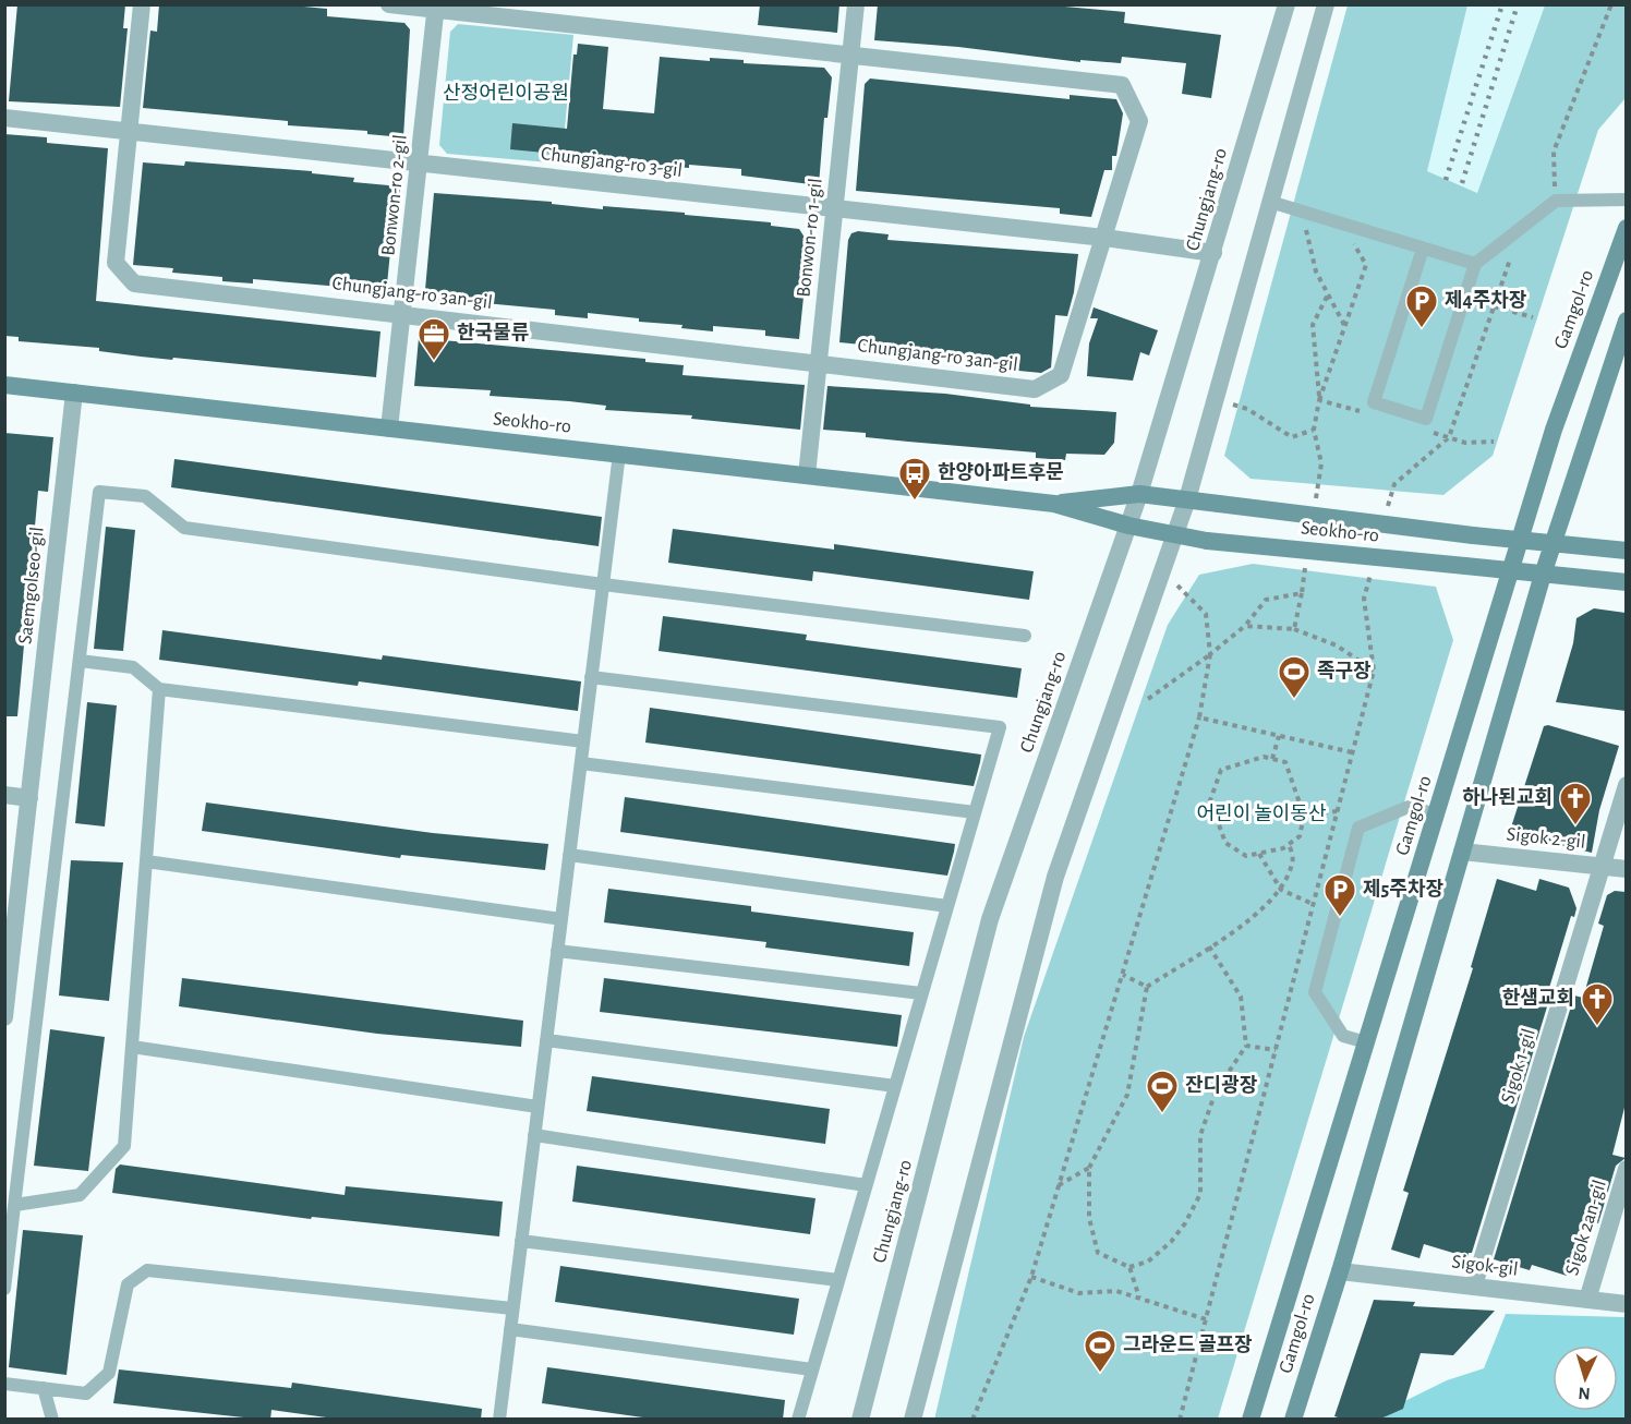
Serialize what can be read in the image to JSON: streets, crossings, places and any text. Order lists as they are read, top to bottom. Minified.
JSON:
{"streets":{"main road":["Gamgol-ro","Seokho-ro"],"street":["Chungjang-ro 3-gil","Bonwon-ro 2-gil","Chungjang-ro","Bonwon-ro 1-gil","Chungjang-ro 3an-gil","Saemgolseo-gil","Sigok 2-gil","Sigok 1-gil","Sigok 2an-gil","Sigok-gil"]},"crossings":[["Chungjang-ro 3-gil","Bonwon-ro 2-gil"],["Chungjang-ro 3-gil","Chungjang-ro"],["Chungjang-ro 3-gil","Bonwon-ro 1-gil"],["Chungjang-ro 3-gil","Chungjang-ro 3an-gil"],["Bonwon-ro 2-gil","Chungjang-ro 3an-gil"],["Bonwon-ro 2-gil","Seokho-ro"],["Chungjang-ro","Seokho-ro"],["Bonwon-ro 1-gil","Chungjang-ro 3an-gil"],["Bonwon-ro 1-gil","Seokho-ro"],["Gamgol-ro","Seokho-ro"],["Gamgol-ro","Sigok 2-gil"],["Gamgol-ro","Sigok-gil"],["Seokho-ro","Saemgolseo-gil"],["Sigok 2-gil","Sigok 1-gil"],["Sigok 1-gil","Sigok-gil"],["Sigok 2an-gil","Sigok-gil"]],"parks":["산정어린이공원","어린이 놀이동산"],"places":{"parking":["제4주차장","제5주차장"],"office":["한국물류"],"bus stop":["한양아파트후문"],"sports":["족구장","잔디광장","그라운드 골프장"],"church":["하나된교회","한샘교회"]},"north":"bottom"}
